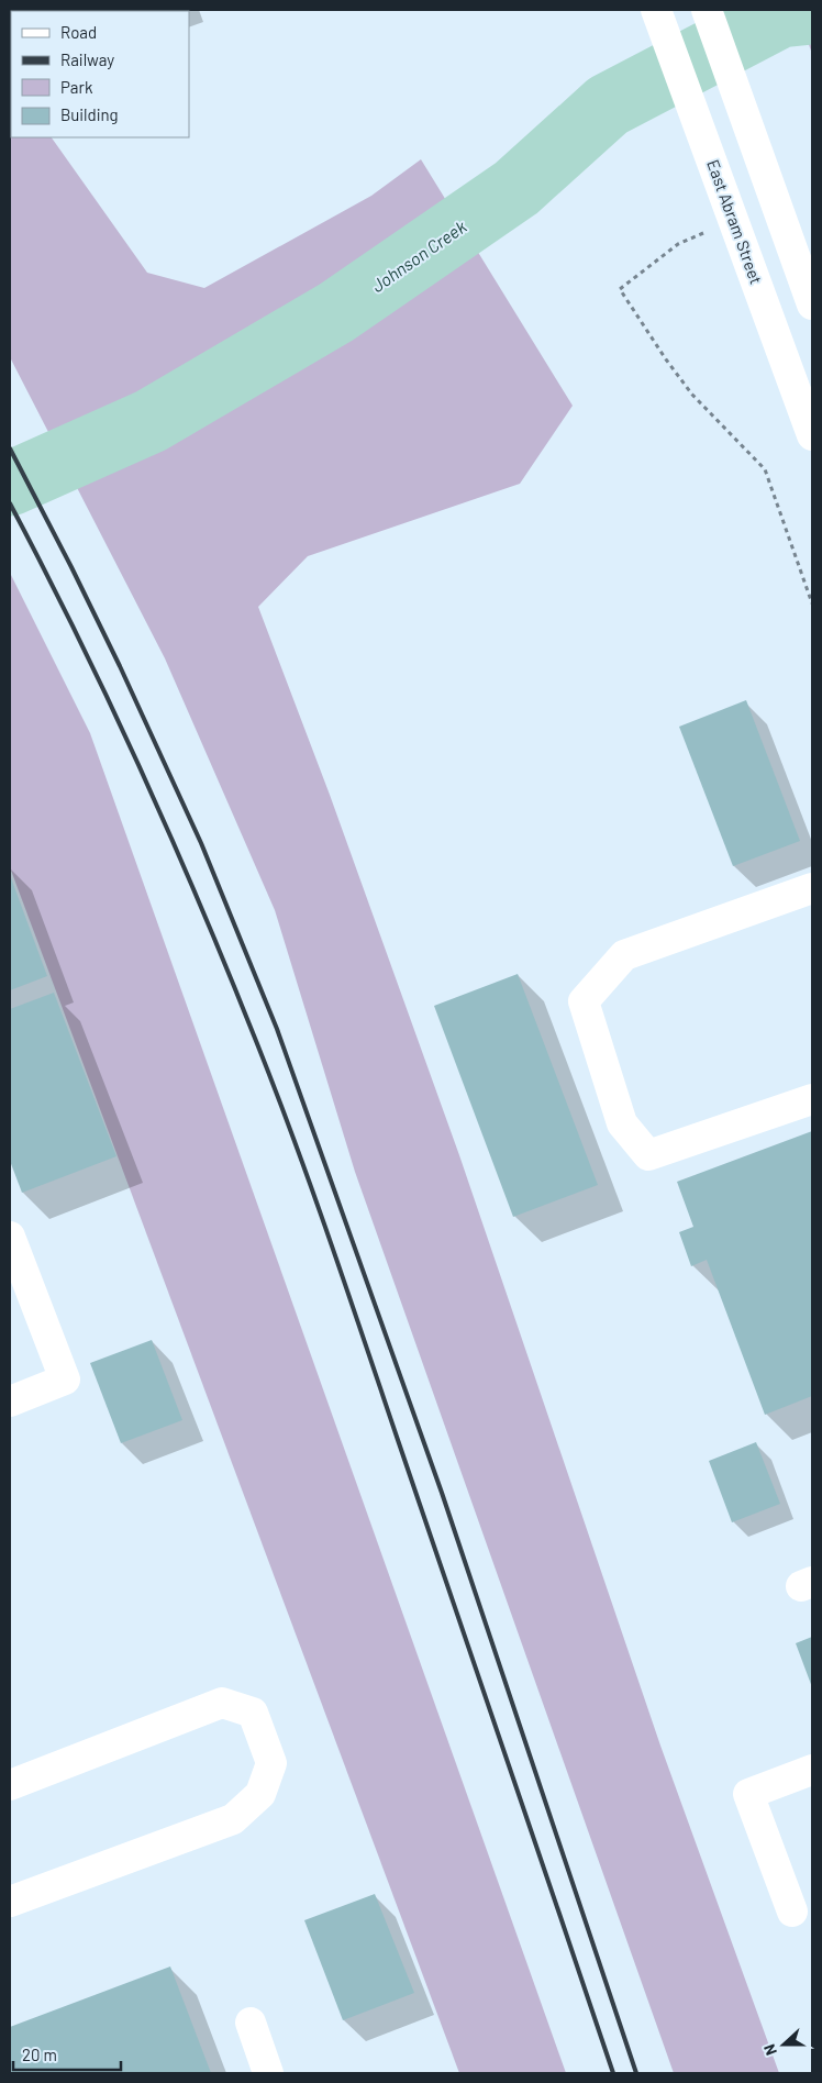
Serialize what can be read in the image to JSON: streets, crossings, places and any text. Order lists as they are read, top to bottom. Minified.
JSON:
{"streets":{"main road":["East Abram Street"]},"water":["Johnson Creek"],"legend":["Road","Railway","Park","Building"],"scale_bar":"20 m","north":"left"}
